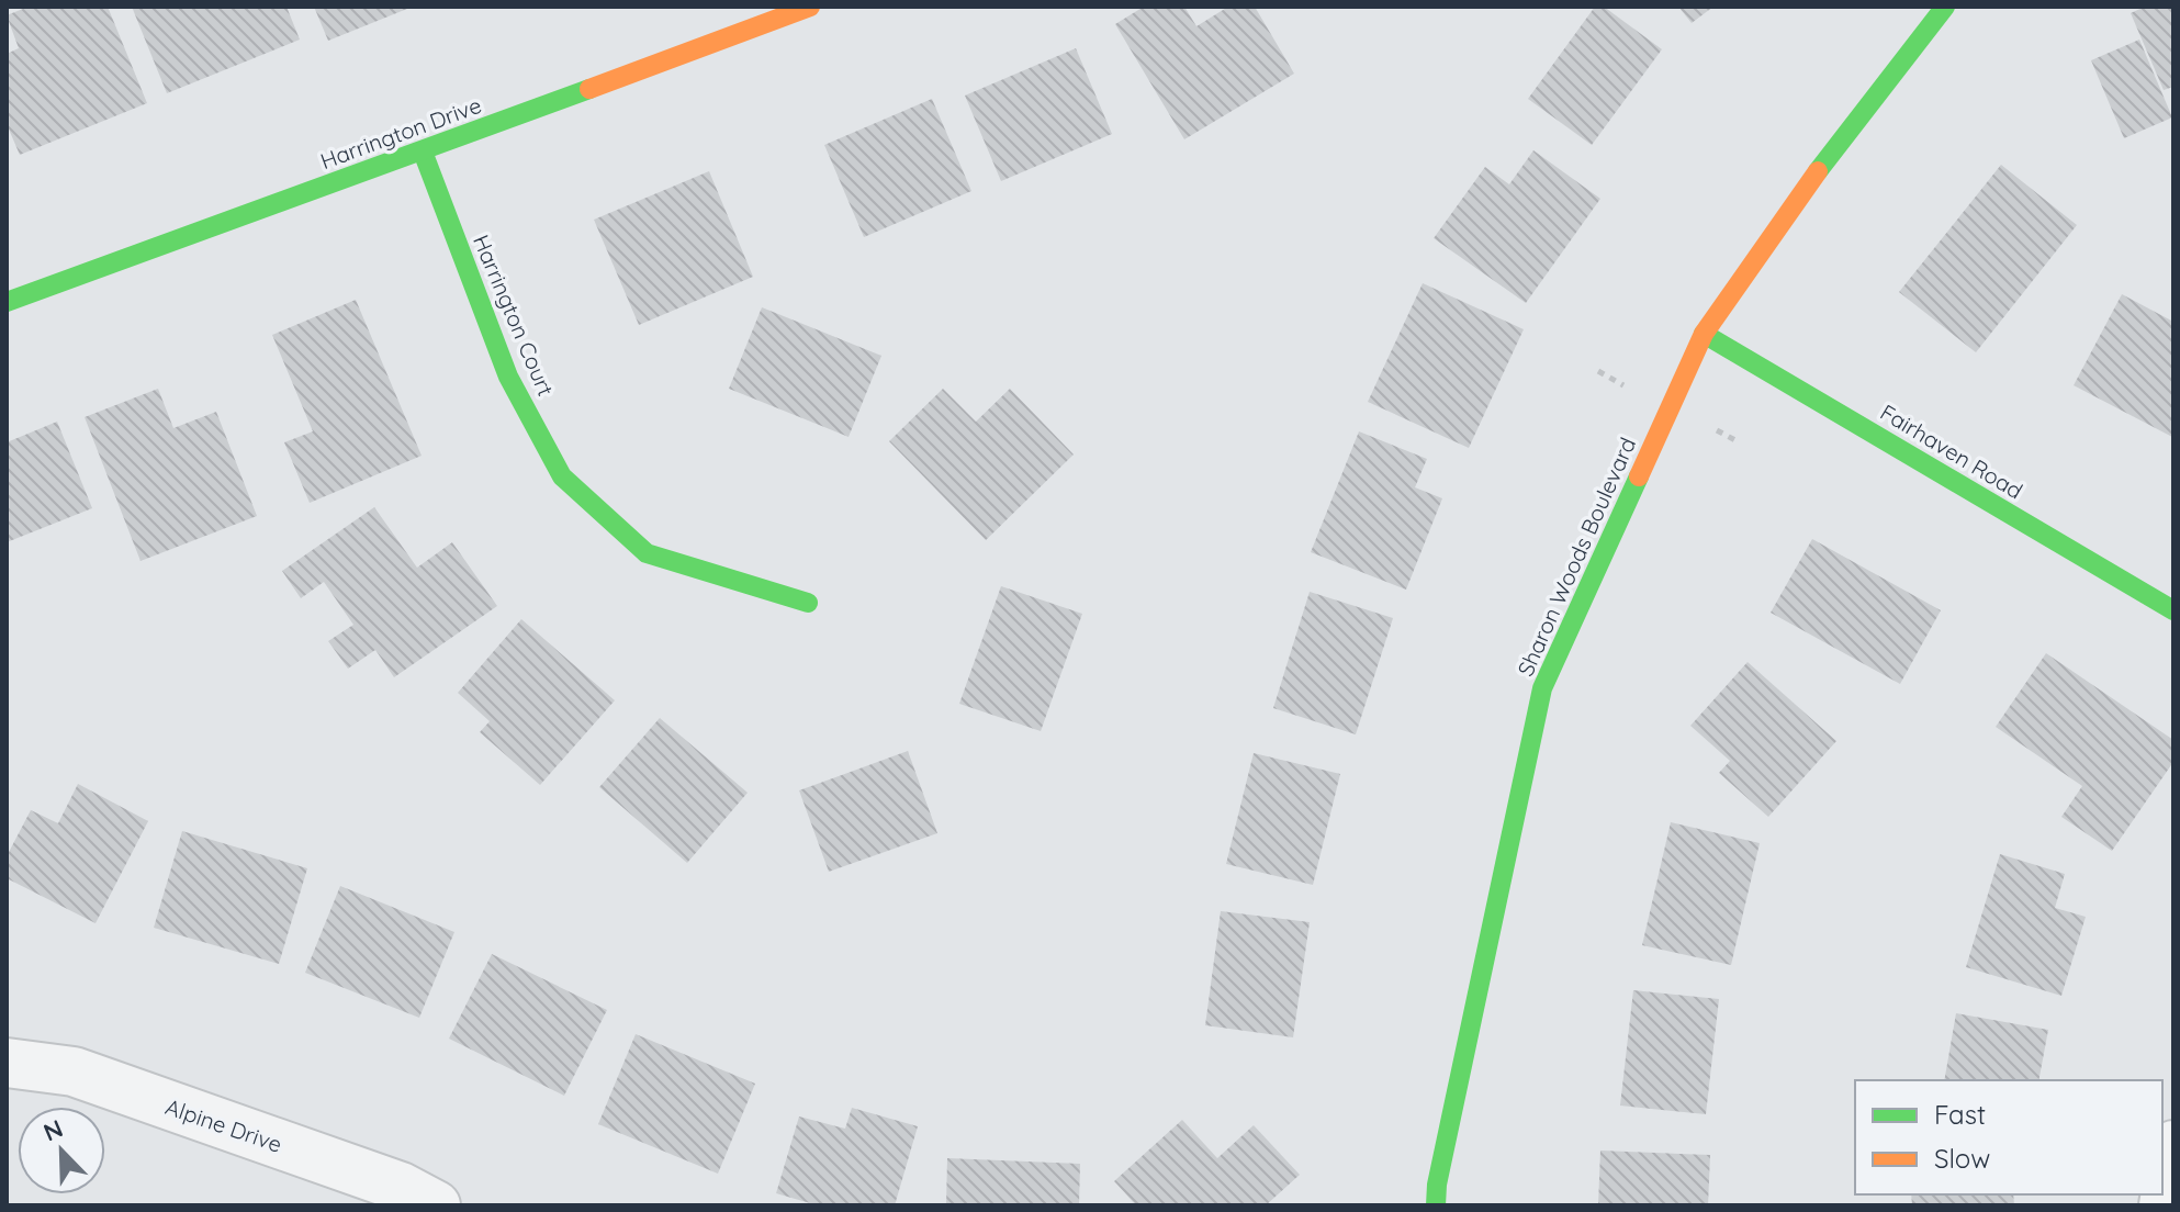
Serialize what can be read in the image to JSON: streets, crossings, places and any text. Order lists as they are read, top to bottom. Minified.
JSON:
{"streets":{"street":["Harrington Drive","Harrington Court","Fairhaven Road","Sharon Woods Boulevard","Alpine Drive"]},"crossings":[["Harrington Drive","Harrington Court"],["Fairhaven Road","Sharon Woods Boulevard"]],"legend":["Fast","Slow"],"north":"top left"}
